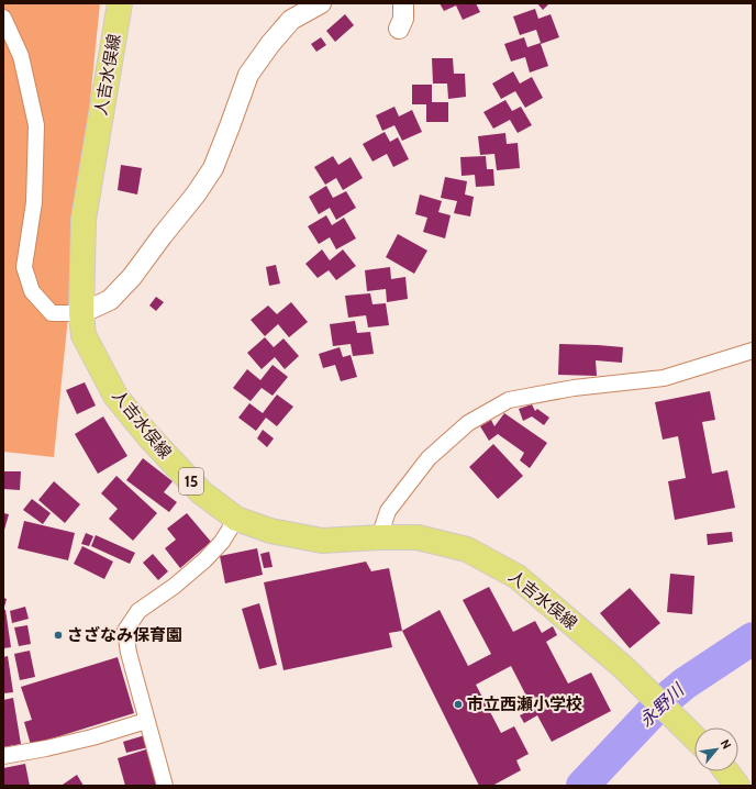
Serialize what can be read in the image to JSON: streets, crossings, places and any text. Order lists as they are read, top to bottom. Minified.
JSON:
{"streets":{"main road":["人吉水俣線","15"]},"water":["永野川"],"places":["さざなみ保育園","市立西瀬小学校"],"north":"top right"}
